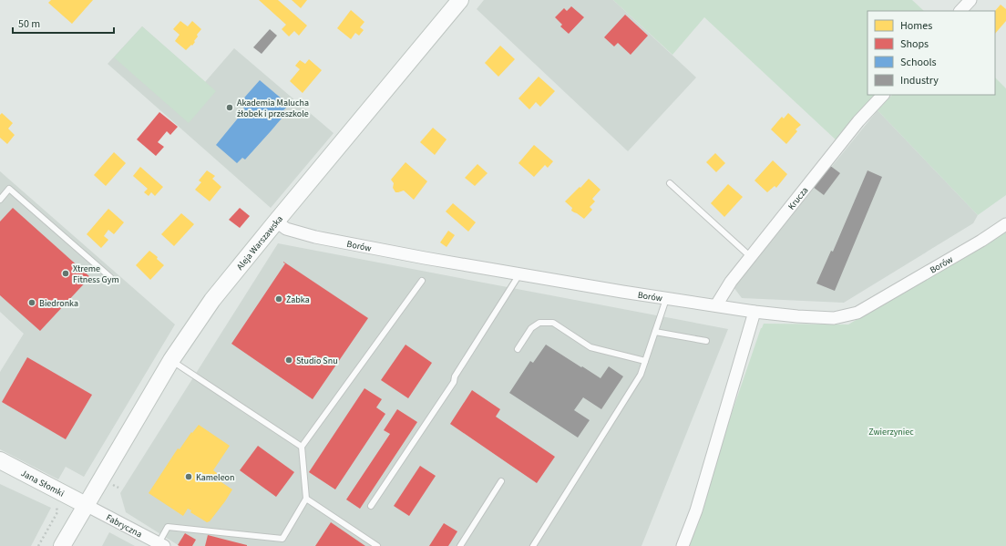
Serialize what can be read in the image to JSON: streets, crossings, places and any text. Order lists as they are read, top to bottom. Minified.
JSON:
{"streets":{"street":["Krucza","Aleja Warszawska","Borów","Jana Słomki","Fabryczna"]},"crossings":[["Krucza","Borów"],["Aleja Warszawska","Borów"],["Aleja Warszawska","Jana Słomki"],["Aleja Warszawska","Fabryczna"],["Jana Słomki","Fabryczna"]],"parks":["Zwierzyniec"],"places":["Akademia Malucha żłobek i przeszkole","Xtreme Fitness Gym","Żabka","Biedronka","Studio Snu","Kameleon"],"legend":["Homes","Shops","Schools","Industry"],"scale_bar":"50 m"}
